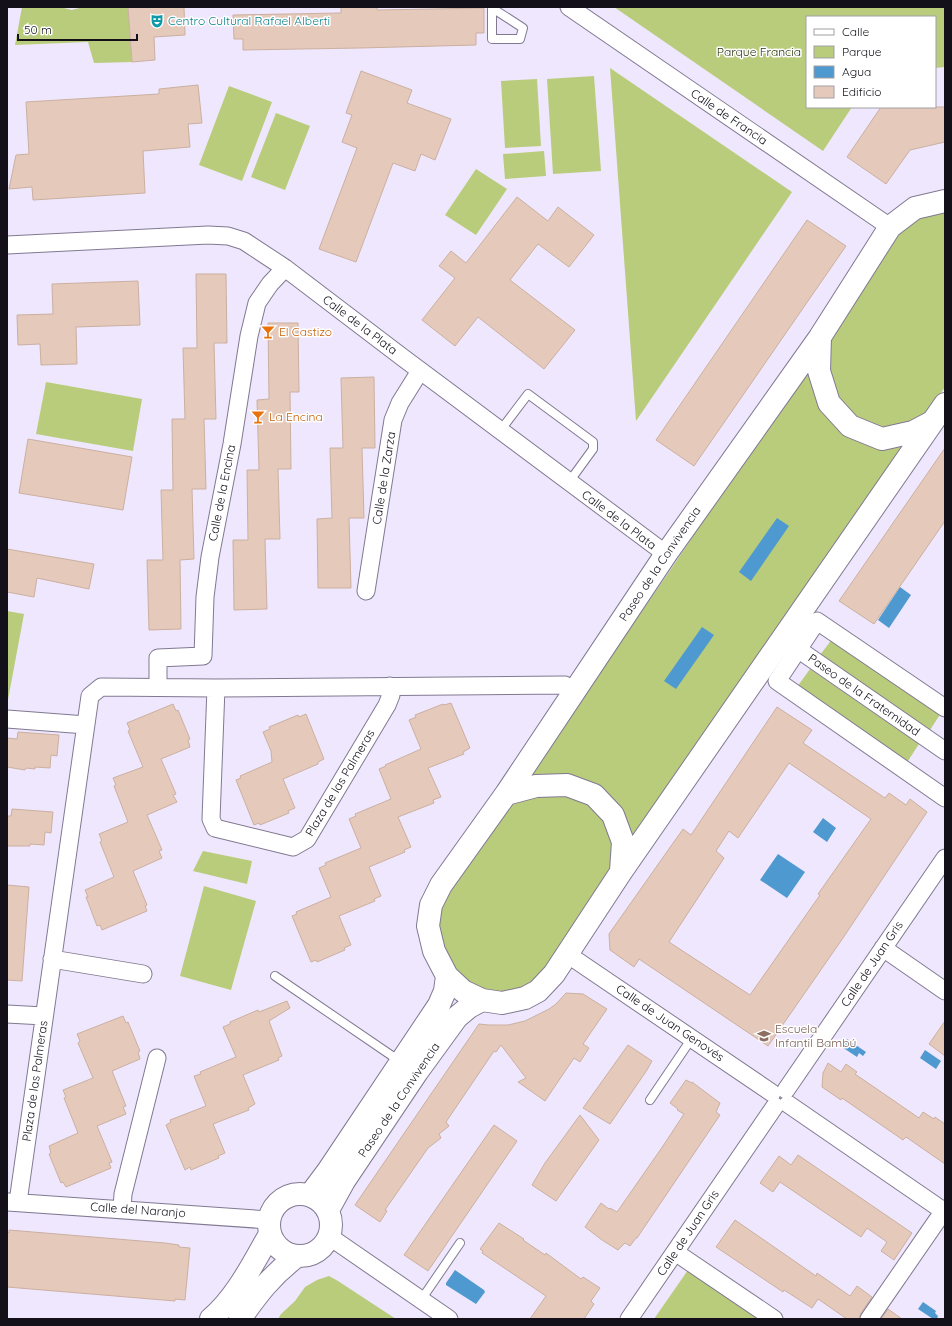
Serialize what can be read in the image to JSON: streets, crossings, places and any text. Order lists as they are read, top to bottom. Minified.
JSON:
{"streets":{"street":["Calle de Francia","Calle de la Plata","Calle de la Zarza","Calle de la Encina","Paseo de la Convivencia","Paseo de la Fraternidad","Plaza de las Palmeras","Calle de Juan Gris","Calle de Juan Genovés","Calle del Naranjo"]},"crossings":[["Calle de Francia","Paseo de la Convivencia"],["Calle de la Plata","Calle de la Zarza"],["Calle de la Plata","Calle de la Encina"],["Calle de la Plata","Paseo de la Convivencia"],["Calle de la Encina","Plaza de las Palmeras"],["Paseo de la Convivencia","Paseo de la Fraternidad"],["Paseo de la Convivencia","Plaza de las Palmeras"],["Paseo de la Convivencia","Calle de Juan Genovés"],["Paseo de la Convivencia","Calle del Naranjo"],["Plaza de las Palmeras","Calle del Naranjo"],["Calle de Juan Gris","Calle de Juan Genovés"]],"parks":["Parque Francia"],"places":{"theatre":["Centro Cultural Rafael Alberti"],"bar":["El Castizo","La Encina"],"school or university":["Escuela Infantil Bambú"]},"legend":["Calle","Parque","Agua","Edificio"],"scale_bar":"50 m"}
